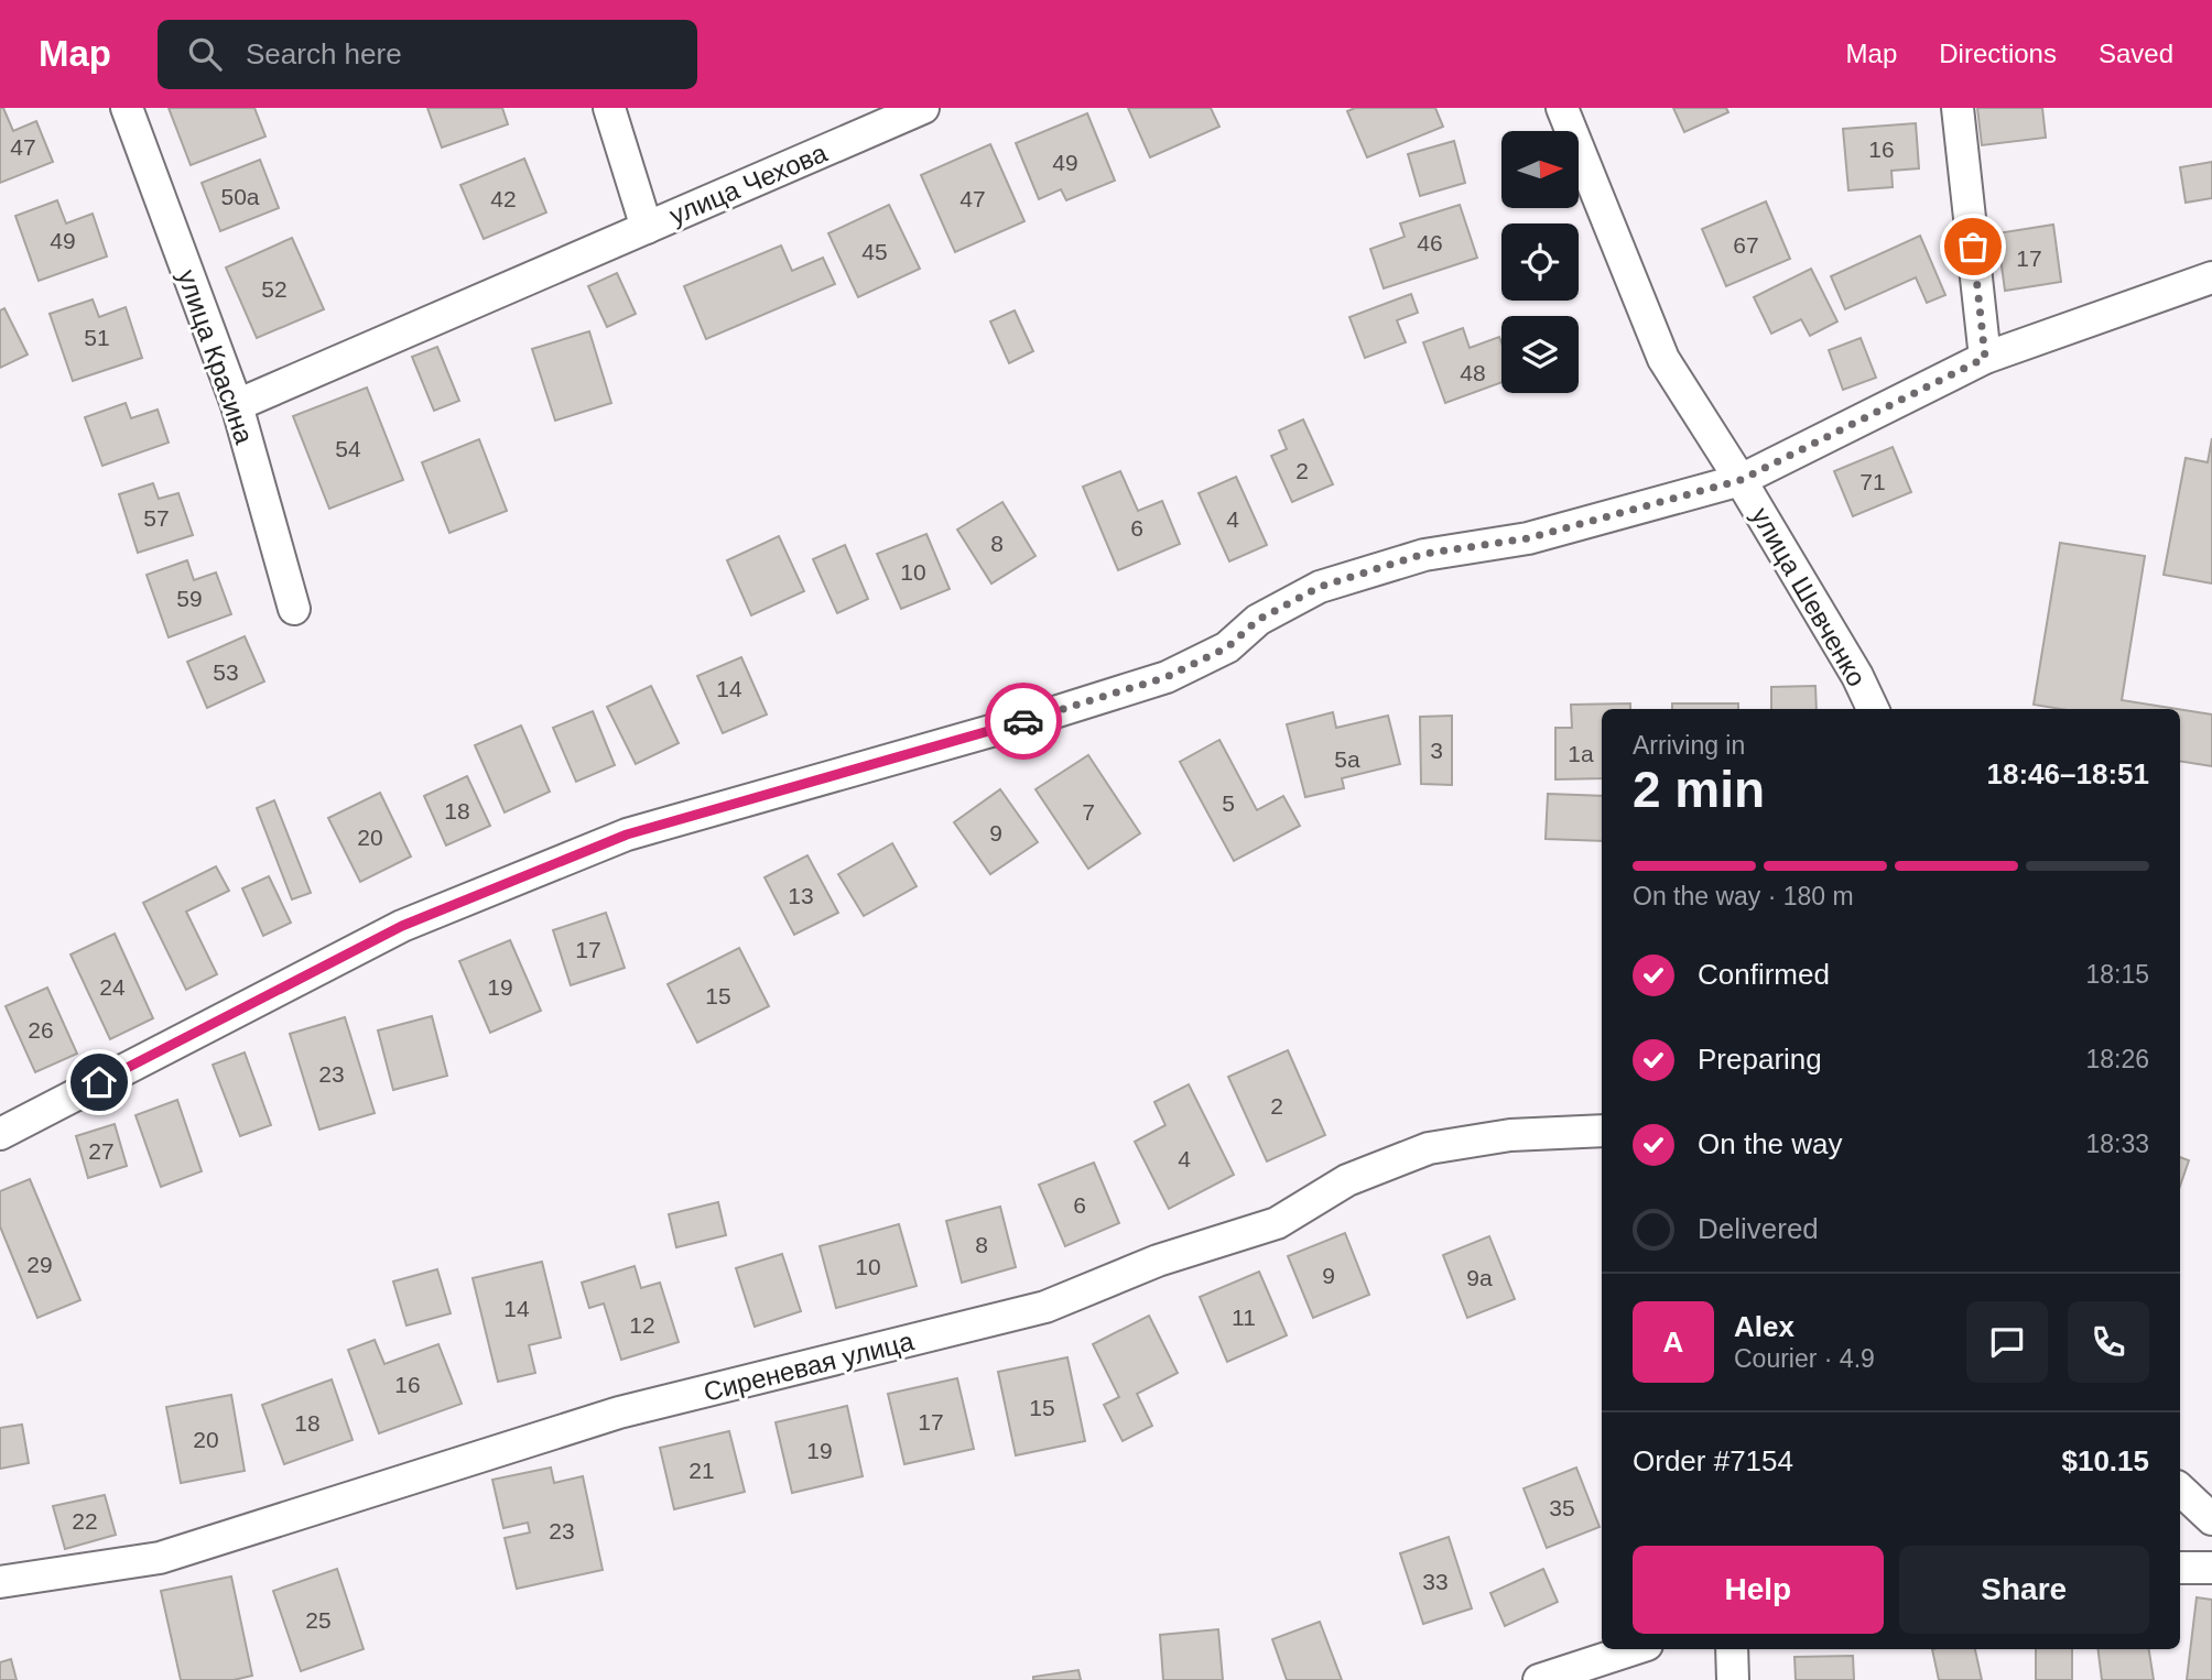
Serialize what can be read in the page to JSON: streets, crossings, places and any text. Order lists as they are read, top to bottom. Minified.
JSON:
{"streets":{"street":["улица Чехова","улица Красина","улица Шевченко","Сиреневая улица"]},"house_numbers":["47","16","49","50а","42","47","49","46","67","45","17","52","51","48","54","2","71","57","4","6","8","10","59","53","14","3","1а","5а","5","18","7","9","20","13","17","24","19","15","26","23","2","27","4","6","8","29","10","9","9а","14","11","12","16","15","17","18","20","19","21","35","22","23","33","25"],"north":"right","page":{"header":"Map","search":"Search here","nav":["Map","Directions","Saved"],"heading":["2 min","Arriving in","18:46–18:51"],"panel":["Alex","Courier · 4.9","Order #7154","$10.15"],"bar":"On the way · 180 m","list":[["Confirmed","18:15"],["Preparing","18:26"],["On the way","18:33"],"Delivered"],"round":"A","buttons":["Help","Share"]}}
